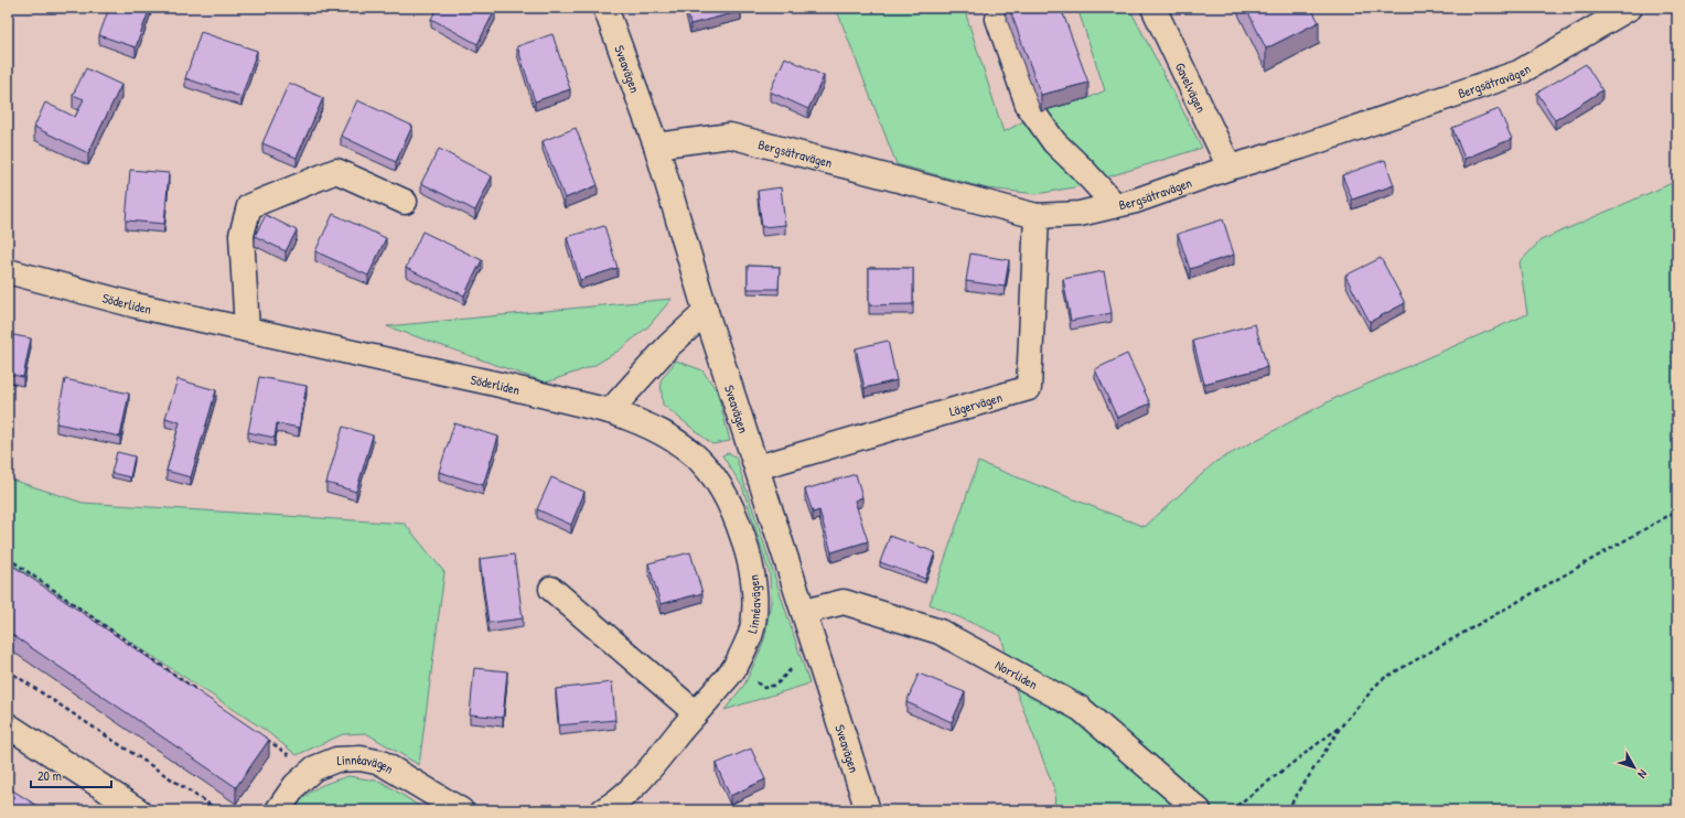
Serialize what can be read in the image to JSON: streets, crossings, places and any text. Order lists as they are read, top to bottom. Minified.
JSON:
{"streets":{"street":["Sveavägen","Bergsätravägen","Gavelvägen","Söderliden","Lägervägen","Linnéavägen","Norrliden"]},"crossings":[["Sveavägen","Bergsätravägen"],["Sveavägen","Lägervägen"],["Sveavägen","Norrliden"],["Bergsätravägen","Gavelvägen"],["Bergsätravägen","Lägervägen"],["Söderliden","Linnéavägen"]],"scale_bar":"20 m","north":"bottom right"}
